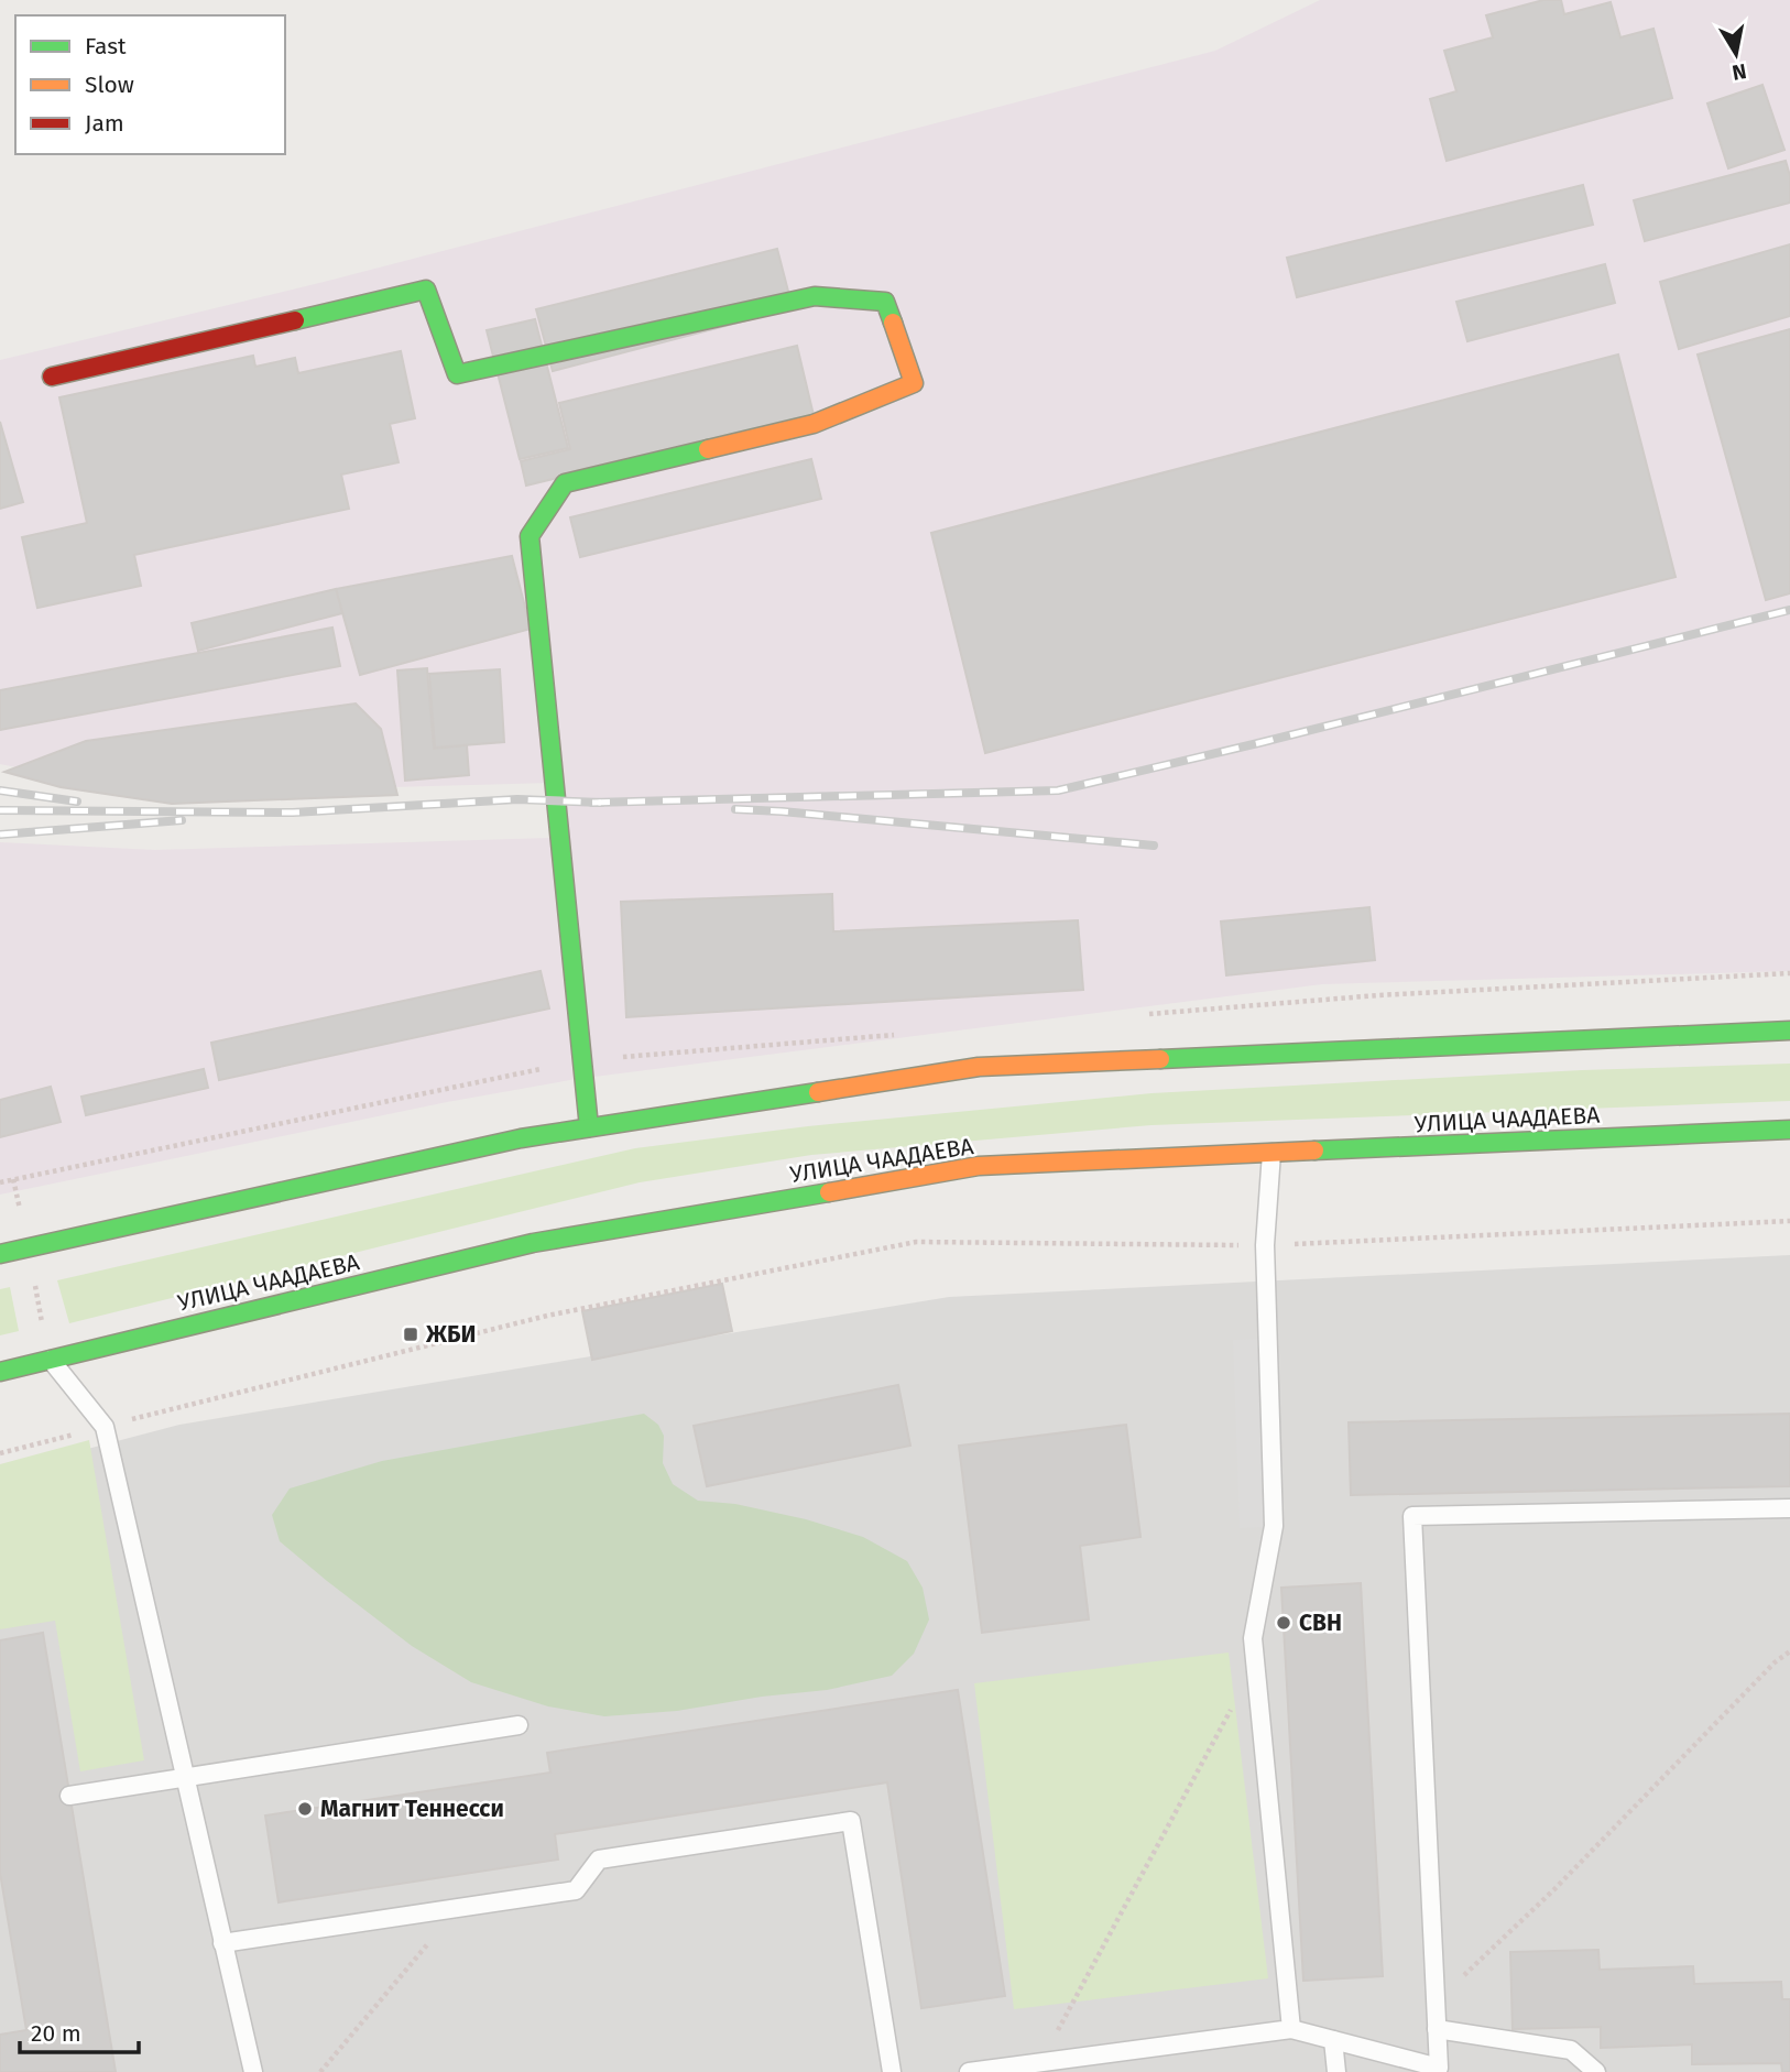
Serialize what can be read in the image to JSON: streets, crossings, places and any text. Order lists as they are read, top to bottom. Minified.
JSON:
{"streets":{"main road":["УЛИЦА ЧААДАЕВА"]},"places":{"transit":["ЖБИ"],"other":["СВН","Магнит Теннесси"]},"legend":["Fast","Slow","Jam"],"scale_bar":"20 m","north":"bottom"}
